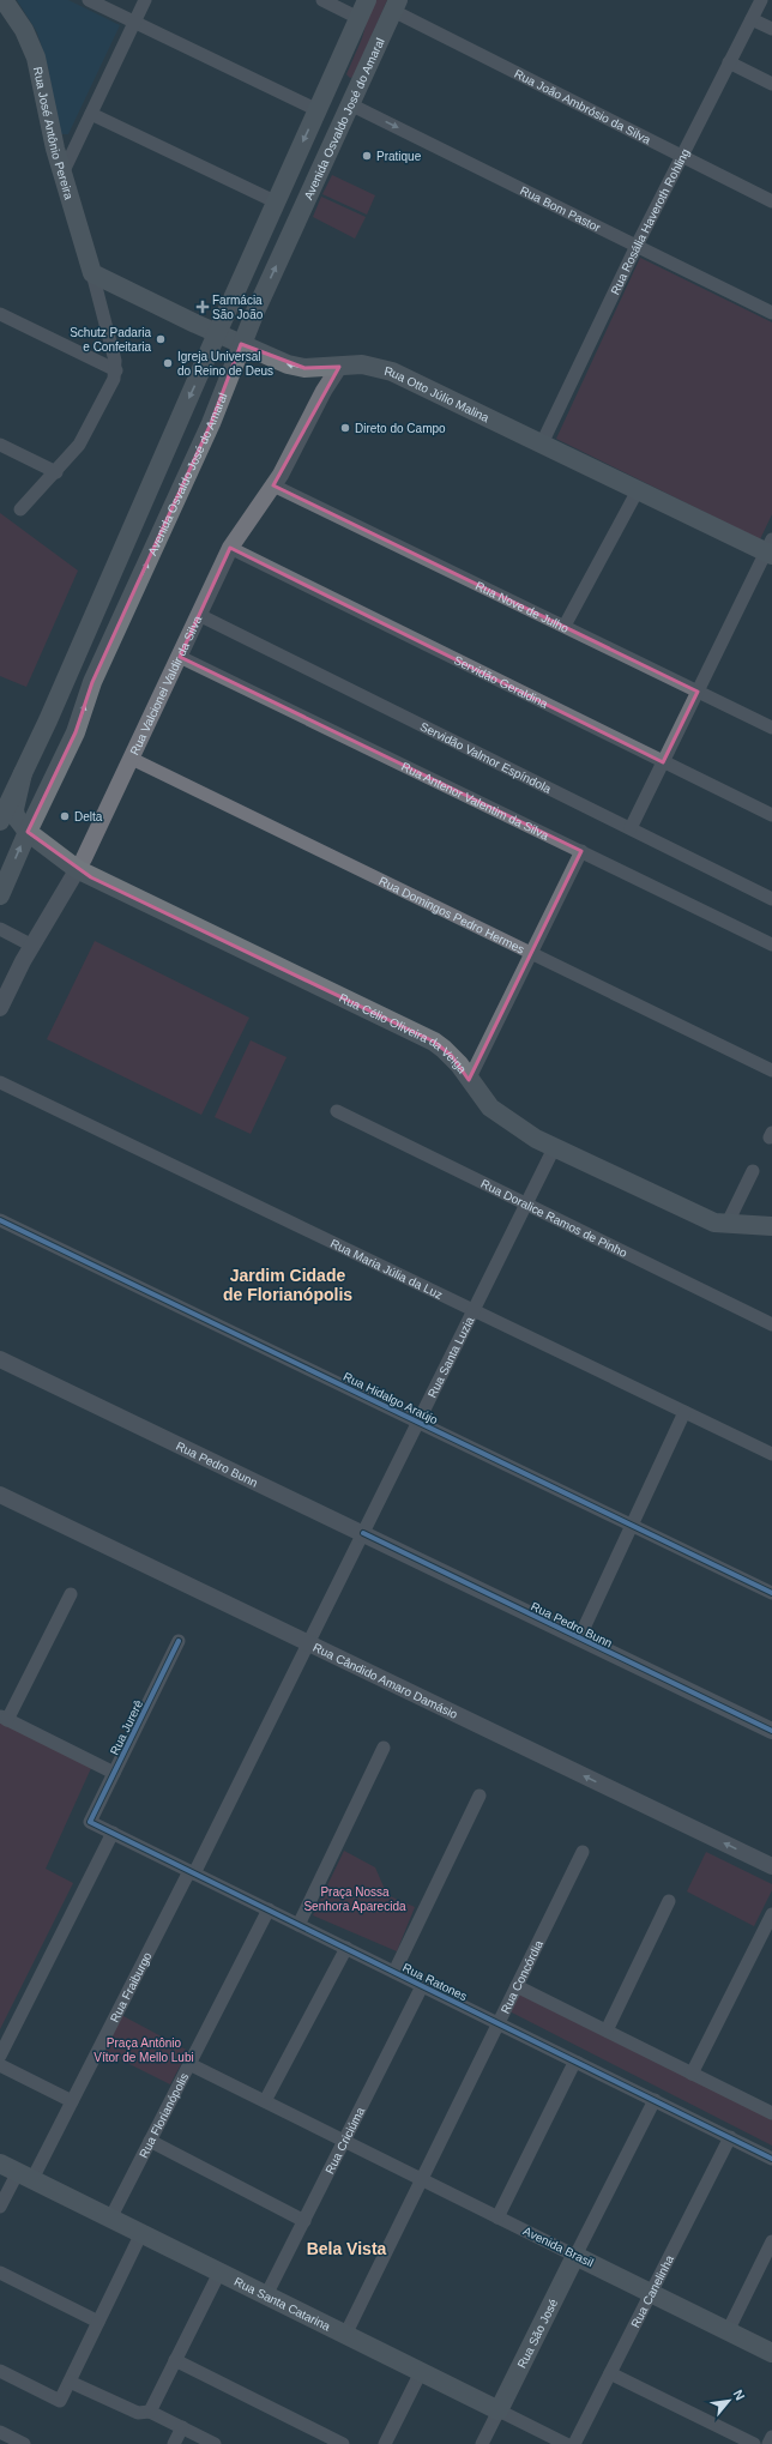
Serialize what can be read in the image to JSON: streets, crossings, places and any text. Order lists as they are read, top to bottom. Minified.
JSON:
{"streets":{"main road":["Avenida Osvaldo José do Amaral","Rua José Antônio Pereira","Rua Otto Júlio Malina","Rua Célio Oliveira da Veiga","Avenida Brasil","Rua Santa Catarina","Rua São José"],"street":["Rua João Ambrósio da Silva","Rua Bom Pastor","Rua Rosália Haveroth Rohling","Rua Nove de Julho","Servidão Geraldina","Rua Valcionei Valdir da Silva","Servidão Valmor Espíndola","Rua Antenor Valentim da Silva","Rua Domingos Pedro Hermes","Rua Doralice Ramos de Pinho","Rua Maria Júlia da Luz","Rua Santa Luzia","Rua Hidalgo Araújo","Rua Pedro Bunn","Rua Cândido Amaro Damásio","Rua Jurerê","Rua Concórdia","Rua Ratones","Rua Fraiburgo","Rua Florianópolis","Rua Criciúma","Rua Canelinha"]},"crossings":[["Rua João Ambrósio da Silva","Avenida Osvaldo José do Amaral"],["Rua João Ambrósio da Silva","Rua Rosália Haveroth Rohling"],["Avenida Osvaldo José do Amaral","Rua Bom Pastor"],["Avenida Osvaldo José do Amaral","Rua Otto Júlio Malina"],["Avenida Osvaldo José do Amaral","Rua Célio Oliveira da Veiga"],["Rua José Antônio Pereira","Rua Otto Júlio Malina"],["Rua Bom Pastor","Rua Rosália Haveroth Rohling"],["Rua Rosália Haveroth Rohling","Rua Otto Júlio Malina"],["Rua Otto Júlio Malina","Rua Valcionei Valdir da Silva"],["Rua Nove de Julho","Rua Valcionei Valdir da Silva"],["Servidão Geraldina","Rua Valcionei Valdir da Silva"],["Rua Valcionei Valdir da Silva","Servidão Valmor Espíndola"],["Rua Valcionei Valdir da Silva","Rua Antenor Valentim da Silva"],["Rua Valcionei Valdir da Silva","Rua Domingos Pedro Hermes"],["Rua Valcionei Valdir da Silva","Rua Célio Oliveira da Veiga"],["Rua Célio Oliveira da Veiga","Rua Santa Luzia"],["Rua Doralice Ramos de Pinho","Rua Santa Luzia"],["Rua Maria Júlia da Luz","Rua Santa Luzia"],["Rua Santa Luzia","Rua Hidalgo Araújo"],["Rua Santa Luzia","Rua Pedro Bunn"],["Rua Santa Luzia","Rua Cândido Amaro Damásio"],["Rua Santa Luzia","Rua Fraiburgo"],["Rua Cândido Amaro Damásio","Rua Fraiburgo"],["Rua Jurerê","Rua Ratones"],["Rua Concórdia","Rua Ratones"],["Rua Concórdia","Avenida Brasil"],["Rua Concórdia","Rua Santa Catarina"],["Rua Ratones","Rua Fraiburgo"],["Rua Ratones","Rua Florianópolis"],["Rua Ratones","Rua Criciúma"],["Rua Ratones","Rua Canelinha"],["Rua Fraiburgo","Rua Santa Catarina"],["Rua Florianópolis","Avenida Brasil"],["Rua Florianópolis","Rua Santa Catarina"],["Rua Criciúma","Avenida Brasil"],["Rua Criciúma","Rua Santa Catarina"],["Avenida Brasil","Rua Canelinha"],["Avenida Brasil","Rua São José"],["Rua Santa Catarina","Rua São José"]],"one_way":["Rua Bom Pastor","Rua Cândido Amaro Damásio"],"districts":["Jardim Cidade de Florianópolis","Bela Vista"],"parks":["Praça Nossa Senhora Aparecida","Praça Antônio Vítor de Mello Lubi"],"places":{"other":["Pratique","Schutz Padaria e Confeitaria","Igreja Universal do Reino de Deus","Direto do Campo","Delta"],"health":["Farmácia São João"]},"north":"top right"}
